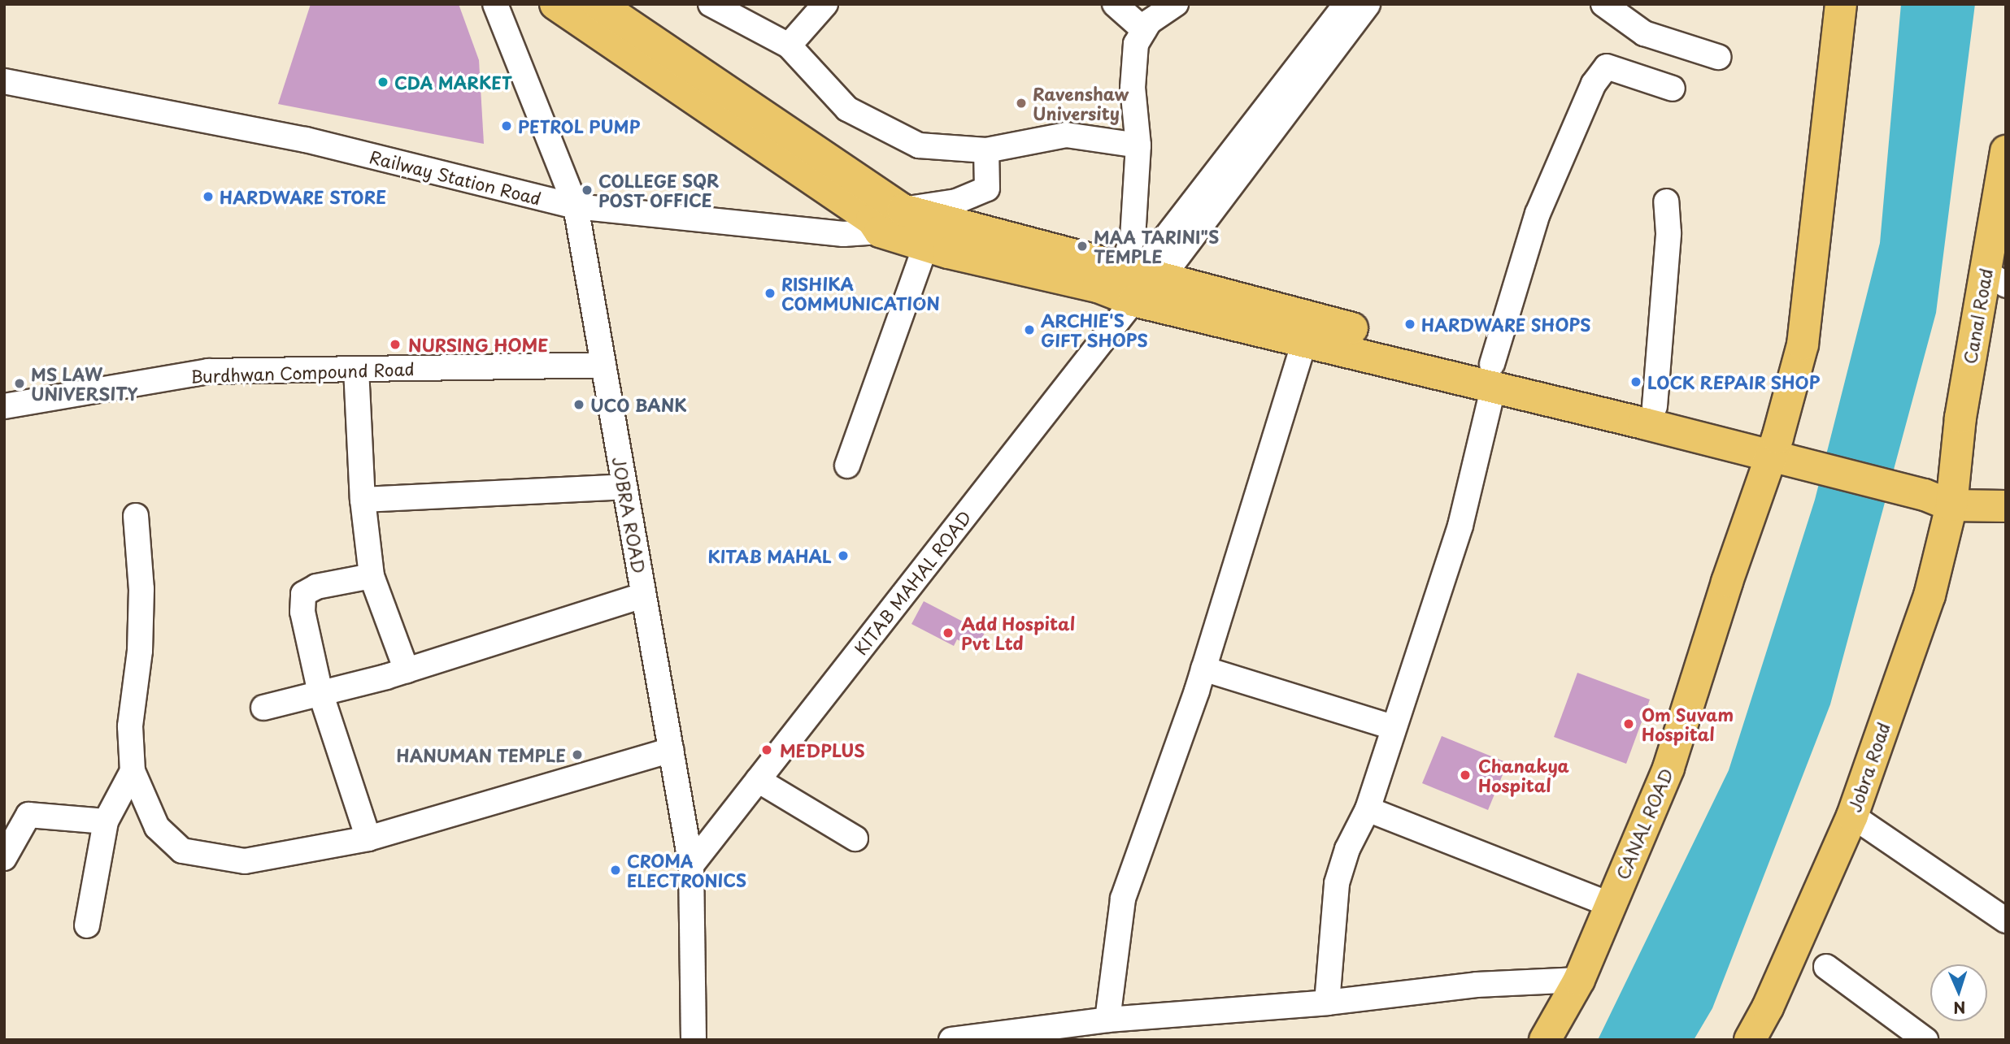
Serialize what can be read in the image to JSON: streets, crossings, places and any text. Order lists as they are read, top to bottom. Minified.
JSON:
{"streets":{"main road":["Canal Road","Jobra Road","CANAL ROAD"],"street":["Railway Station Road","Burdhwan Compound Road","JOBRA ROAD","KITAB MAHAL ROAD"]},"crossings":[["Railway Station Road","JOBRA ROAD"],["Canal Road","Jobra Road"],["Burdhwan Compound Road","JOBRA ROAD"],["JOBRA ROAD","KITAB MAHAL ROAD"]],"places":["CDA MARKET","Ravenshaw University","PETROL PUMP","COLLEGE SQR POST OFFICE","HARDWARE STORE","MAA TARINI\"S TEMPLE","RISHIKA COMMUNICATION","HARDWARE SHOPS","ARCHIE'S GIFT SHOPS","NURSING HOME","LOCK REPAIR SHOP","MS LAW UNIVERSITY","UCO BANK","KITAB MAHAL","Add Hospital Pvt Ltd","Om Suvam Hospital","MEDPLUS","HANUMAN TEMPLE","Chanakya Hospital","CROMA ELECTRONICS"],"north":"bottom"}
